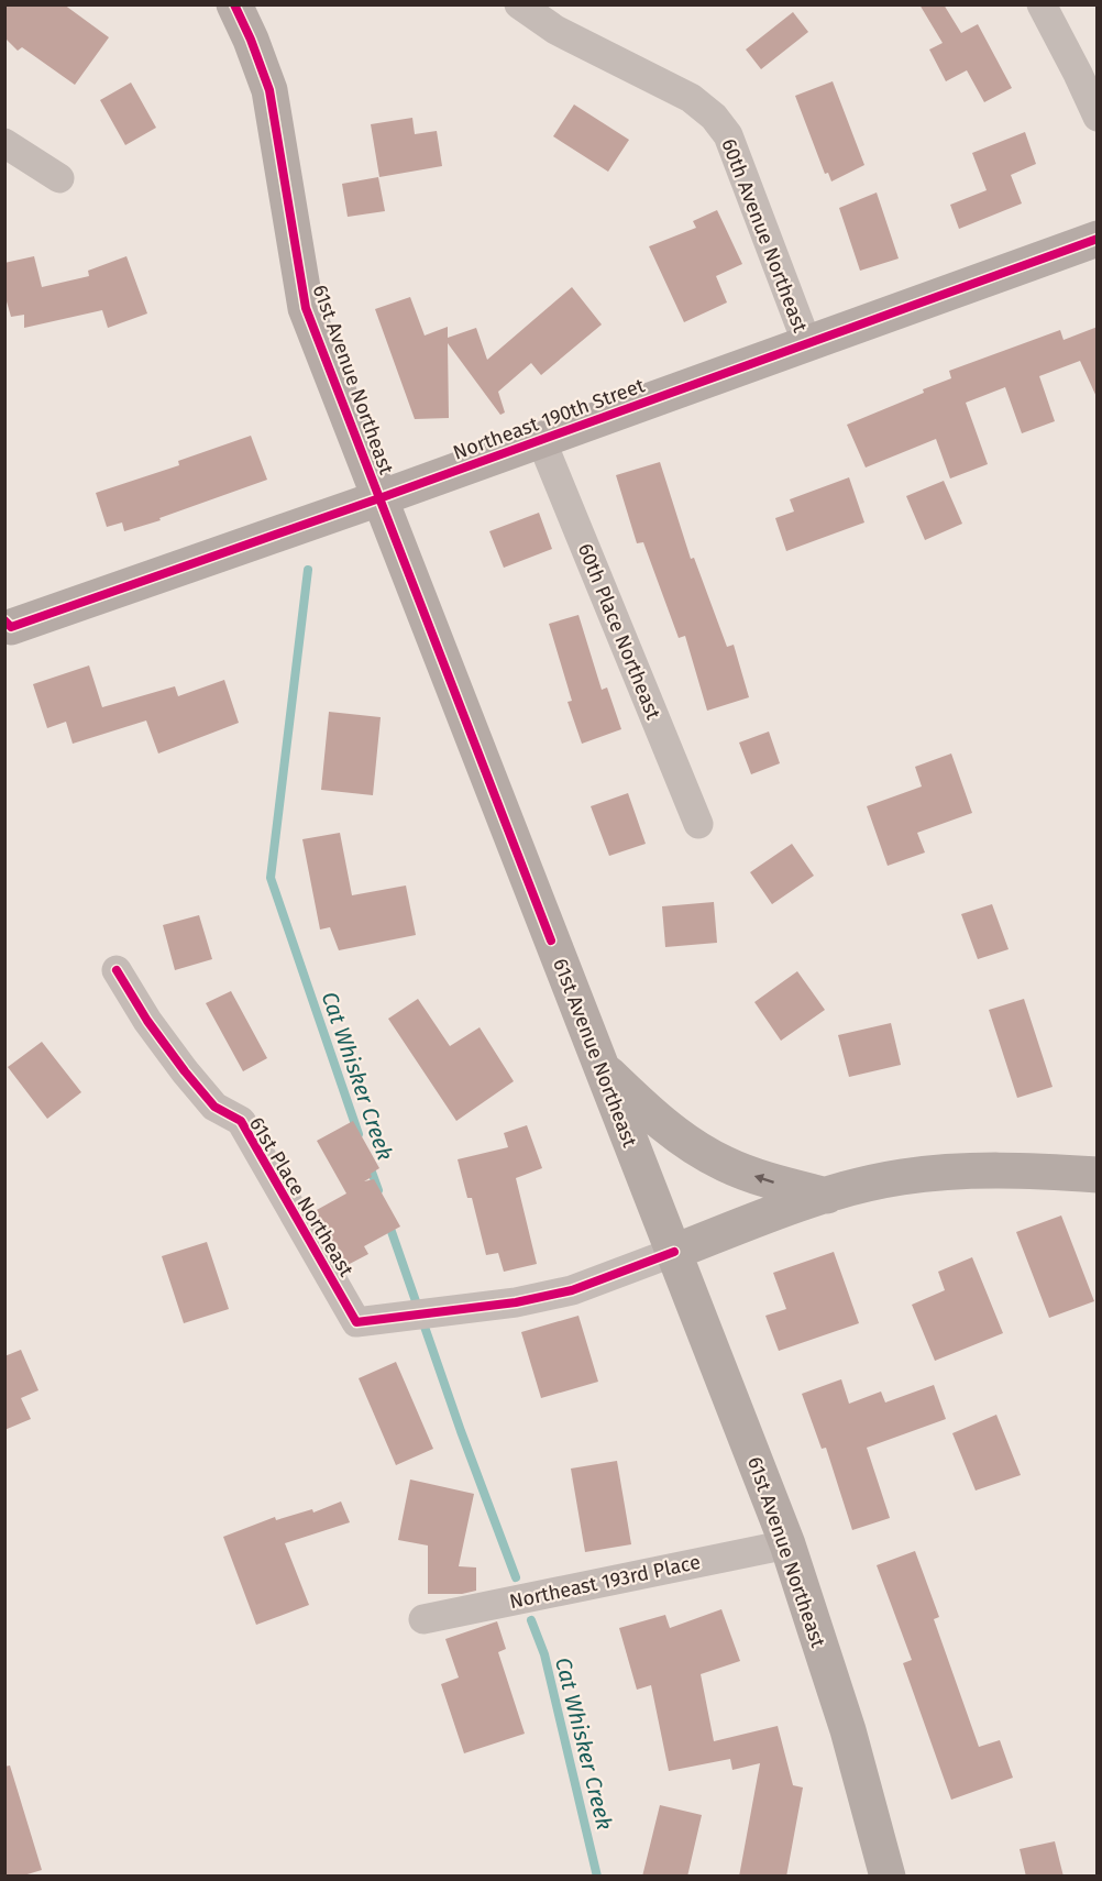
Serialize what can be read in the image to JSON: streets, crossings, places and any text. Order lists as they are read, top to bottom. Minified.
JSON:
{"streets":{"main road":["61st Avenue Northeast","Northeast 190th Street"],"street":["60th Avenue Northeast","60th Place Northeast","61st Place Northeast","Northeast 193rd Place"]},"crossings":[["60th Avenue Northeast","Northeast 190th Street"],["61st Avenue Northeast","Northeast 190th Street"],["61st Avenue Northeast","61st Place Northeast"],["61st Avenue Northeast","Northeast 193rd Place"],["Northeast 190th Street","60th Place Northeast"]],"water":["Cat Whisker Creek"]}
